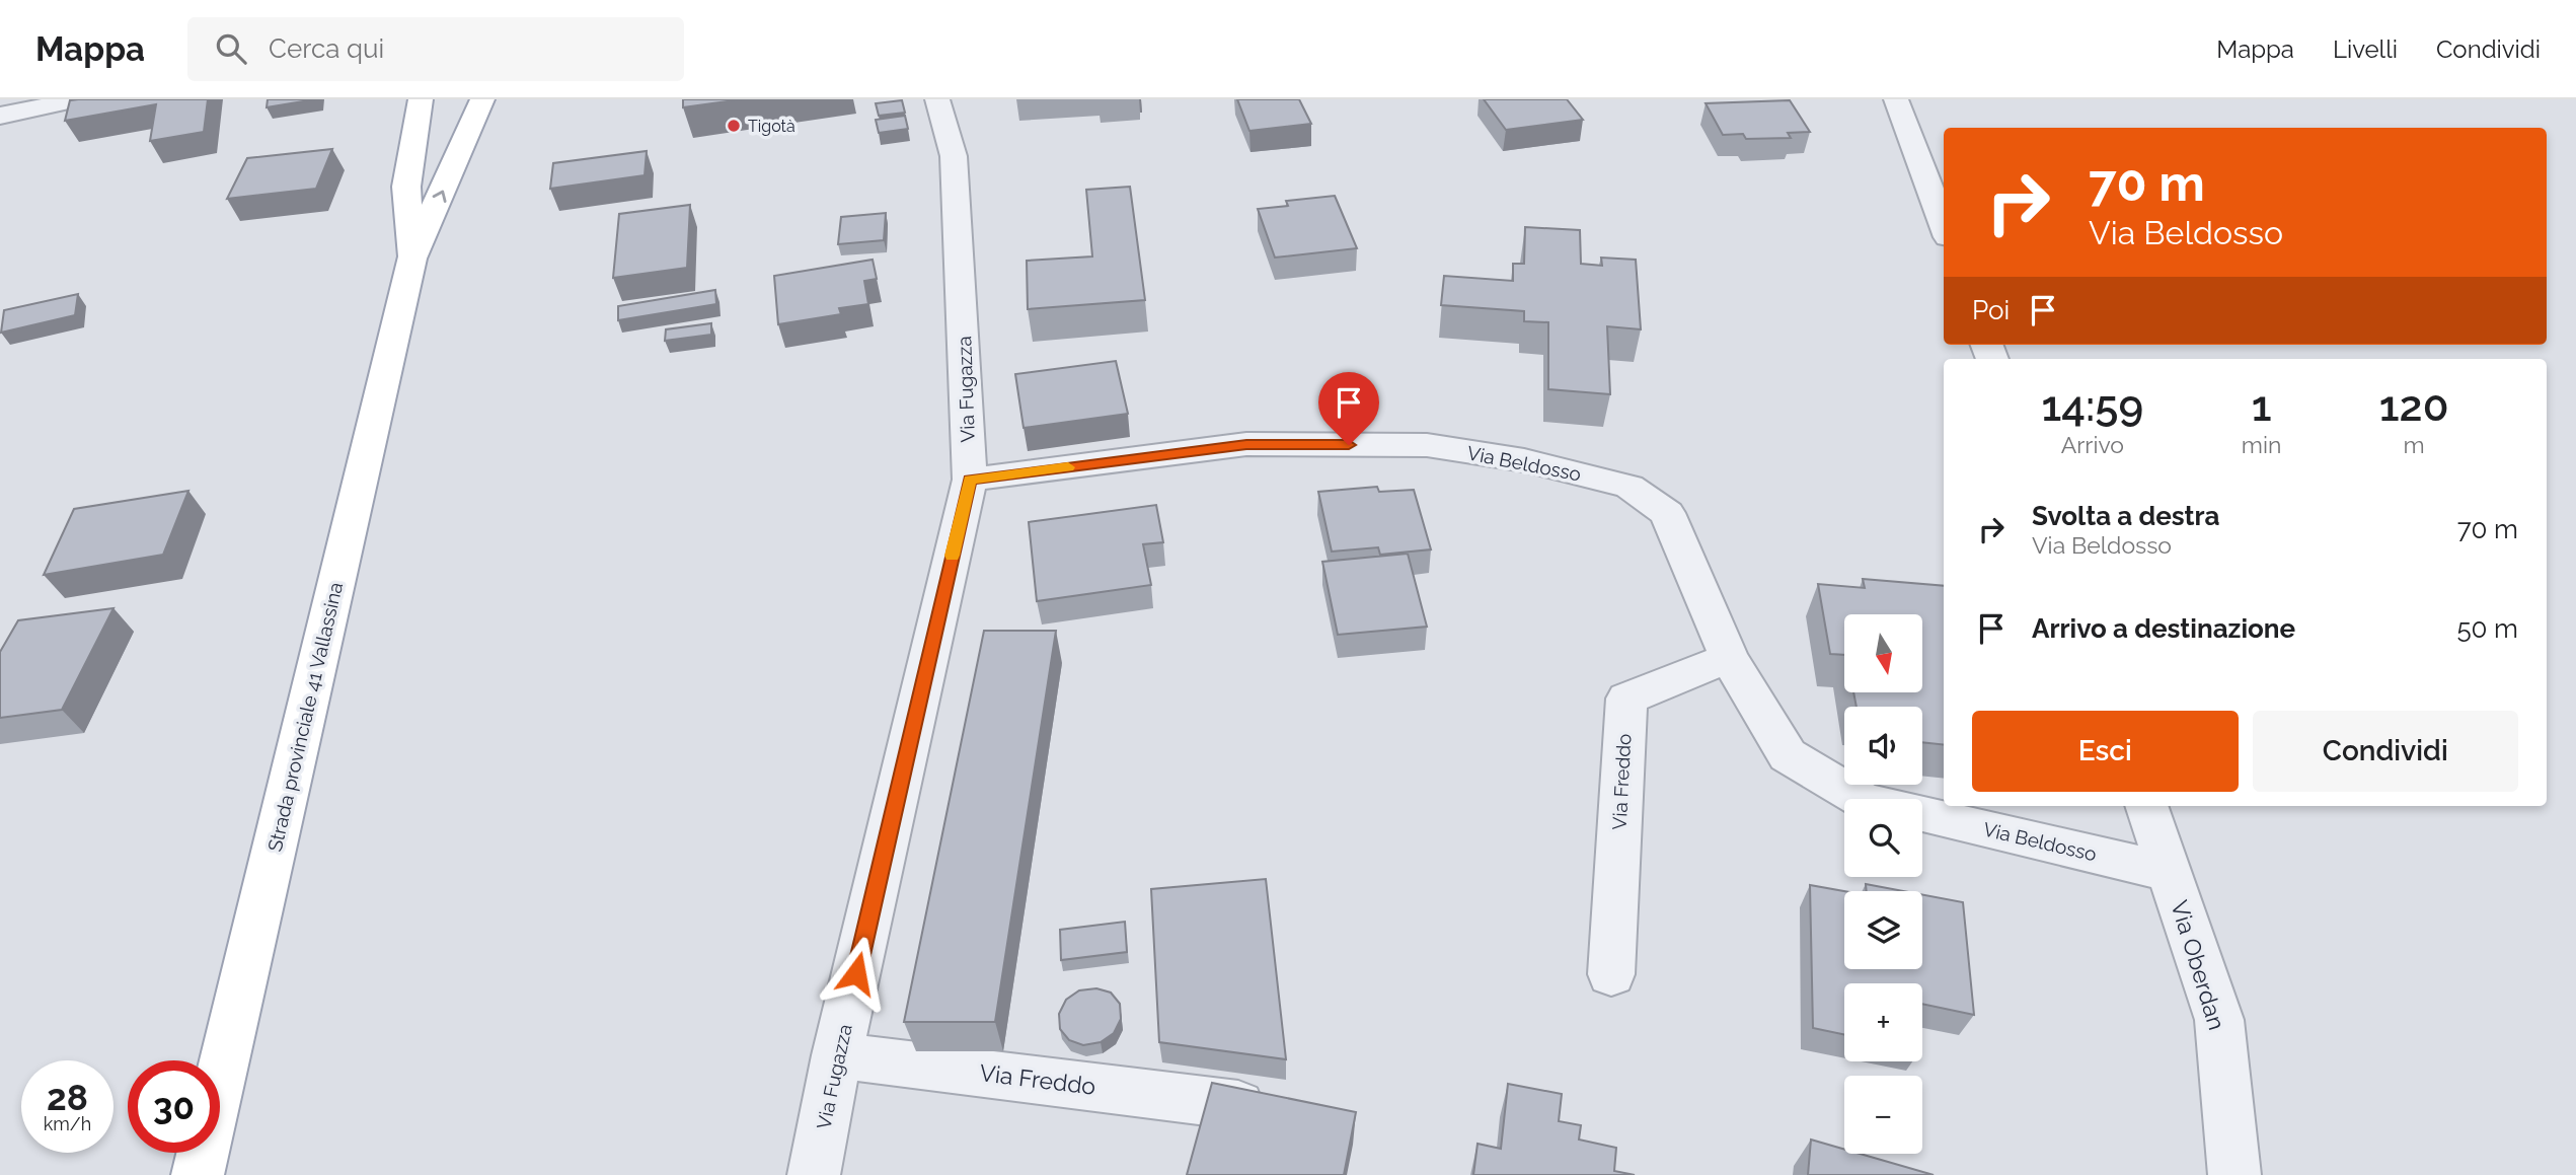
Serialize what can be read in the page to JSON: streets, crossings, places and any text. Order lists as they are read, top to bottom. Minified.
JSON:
{"streets":{"main road":["Strada provinciale 41 Vallassina"],"street":["Via Fugazza","Via Beldosso","Via Freddo","Via Oberdan"]},"crossings":[["Via Fugazza","Via Beldosso"],["Via Fugazza","Via Freddo"],["Via Beldosso","Via Freddo"],["Via Beldosso","Via Oberdan"]],"places":["Tigotà"],"north":"bottom","page":{"header":"Mappa","search":"Cerca qui","nav":["Mappa","Livelli","Condividi"],"turn":["70 m","Via Beldosso"],"then":"Poi","eta":["14:59","Arrivo","1","min","120","m"],"list":[{"name":"Svolta a destra","note":"Via Beldosso","value":"70 m"},{"name":"Arrivo a destinazione","value":"50 m"}],"map_buttons":["+","−"],"buttons":["Esci","Condividi"],"speed":"28 km/h","limit":"30"}}
